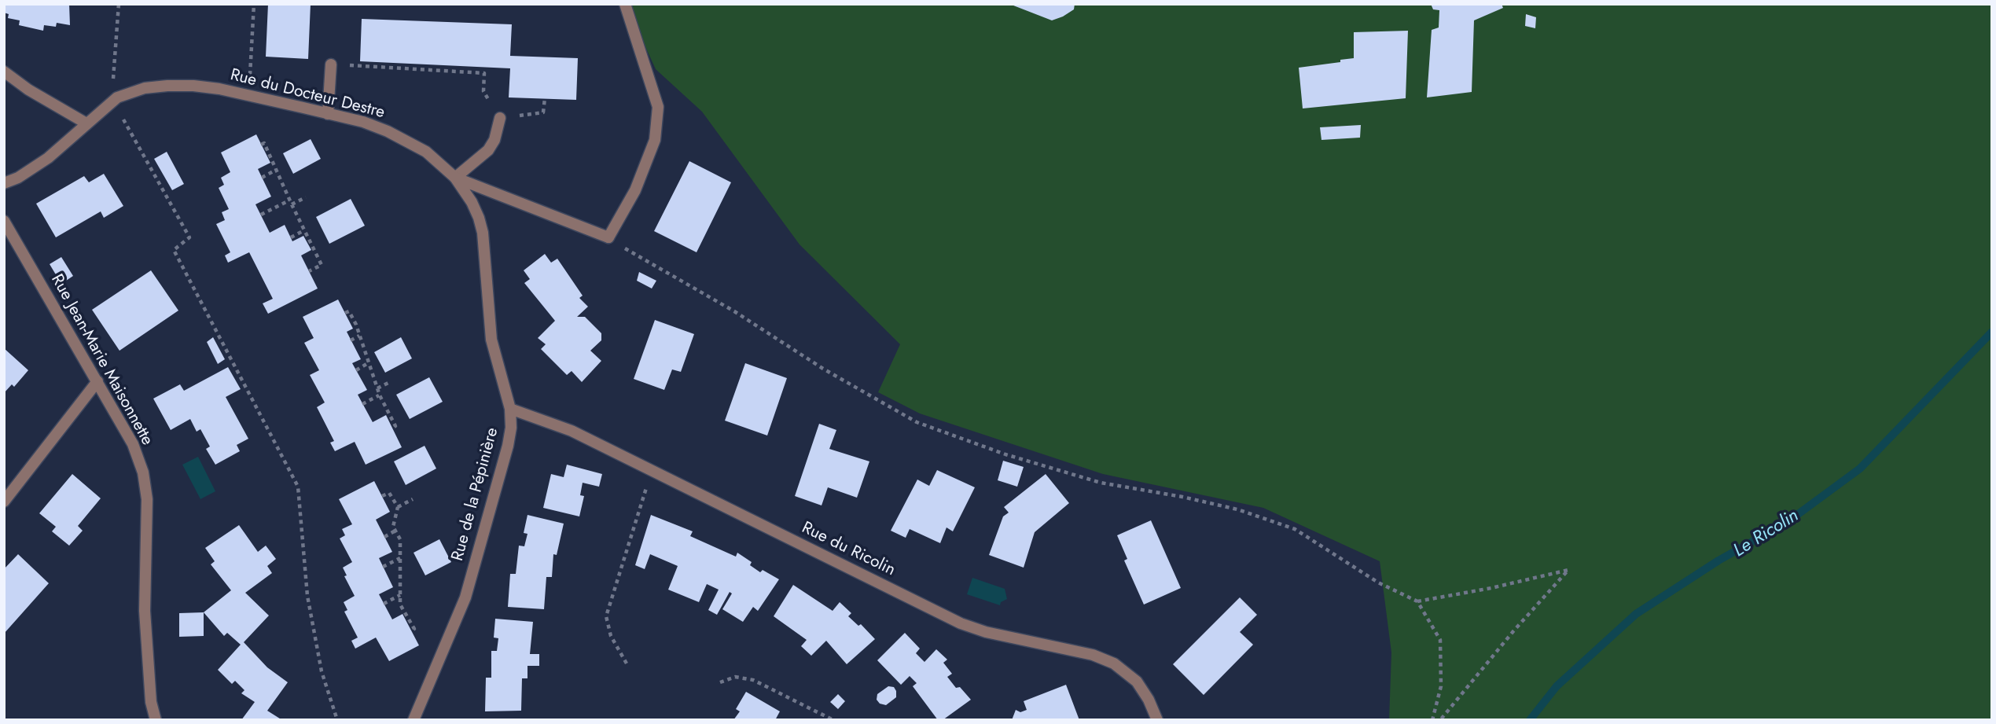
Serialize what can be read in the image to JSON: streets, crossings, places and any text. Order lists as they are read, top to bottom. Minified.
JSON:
{"streets":{"street":["Rue du Docteur Destre","Rue Jean-Marie Maisonnette","Rue de la Pépinière","Rue du Ricolin"]},"crossings":[["Rue du Docteur Destre","Rue de la Pépinière"],["Rue de la Pépinière","Rue du Ricolin"]],"water":["Le Ricolin"]}
